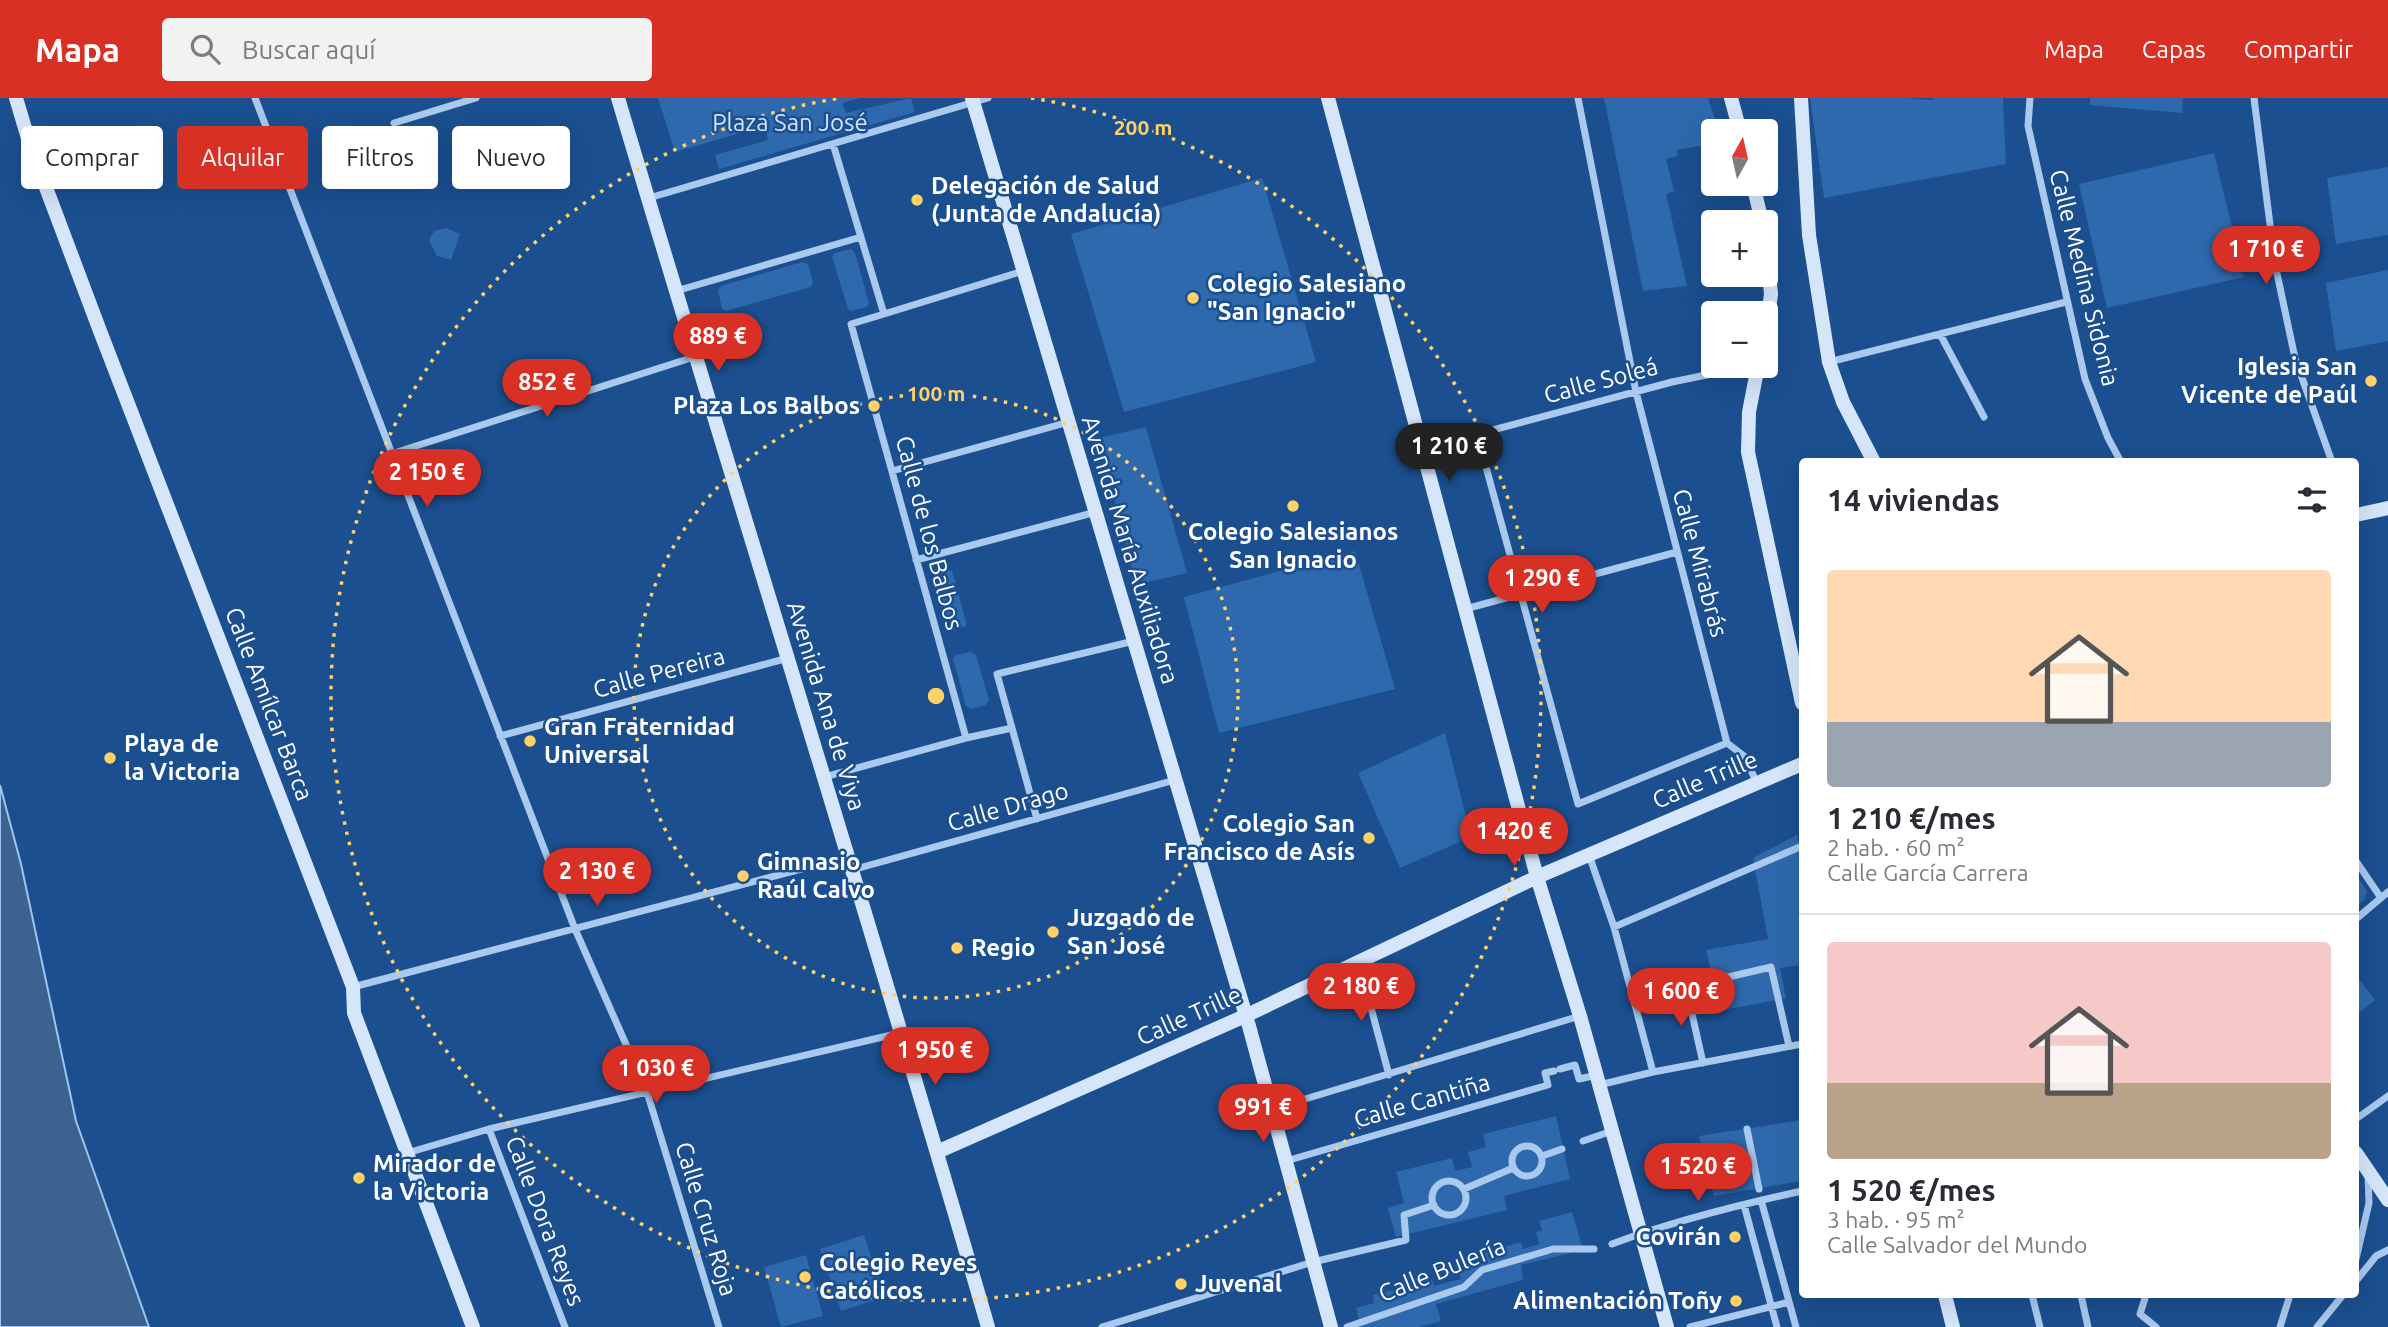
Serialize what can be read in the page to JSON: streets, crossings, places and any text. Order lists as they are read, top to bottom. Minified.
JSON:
{"streets":{"street":["Calle Medina Sidonia","Calle Soleá","Calle de los Balbos","Avenida María Auxiliadora","Calle Mirabrás","Calle Pereira","Calle Amílcar Barca","Avenida Ana de Viya","Calle Trille","Calle Drago","Calle Cantiña","Calle Cruz Roja","Calle Dora Reyes","Calle Bulería"]},"crossings":[["Calle Soleá","Calle Mirabrás"],["Avenida María Auxiliadora","Calle Trille"],["Avenida María Auxiliadora","Calle Drago"],["Avenida María Auxiliadora","Calle Cantiña"],["Calle Pereira","Avenida Ana de Viya"],["Calle Pereira","Calle Cruz Roja"],["Calle Amílcar Barca","Calle Drago"],["Avenida Ana de Viya","Calle Trille"],["Avenida Ana de Viya","Calle Drago"],["Calle Drago","Calle Cruz Roja"]],"parks":["Plaza San José"],"places":["Delegación de Salud (Junta de Andalucía)","Colegio Salesiano \"San Ignacio\"","Iglesia San Vicente de Paúl","Plaza Los Balbos","Colegio Salesianos San Ignacio","Gran Fraternidad Universal","Playa de la Victoria","Colegio San Francisco de Asís","Gimnasio Raúl Calvo","Juzgado de San José","Regio","Mirador de la Victoria","Covirán","Colegio Reyes Católicos","Juvenal","Alimentación Toñy"],"north":"top","page":{"header":"Mapa","search":"Buscar aquí","nav":["Mapa","Capas","Compartir"],"map_buttons":["+","−"],"chip":["Comprar","Alquilar","Filtros","Nuevo"],"price":["1 710 €","889 €","852 €","1 210 €","2 150 €","1 290 €","1 420 €","2 130 €","2 180 €","1 600 €","1 950 €","1 030 €","991 €","1 520 €"],"heading":"14 viviendas","list":[{"name":"1 210 €/mes","note":"2 hab. · 60 m² · Calle García Carrera"},{"name":"1 520 €/mes","note":"3 hab. · 95 m² · Calle Salvador del Mundo"}]},"rings":["200 m","100 m"]}
